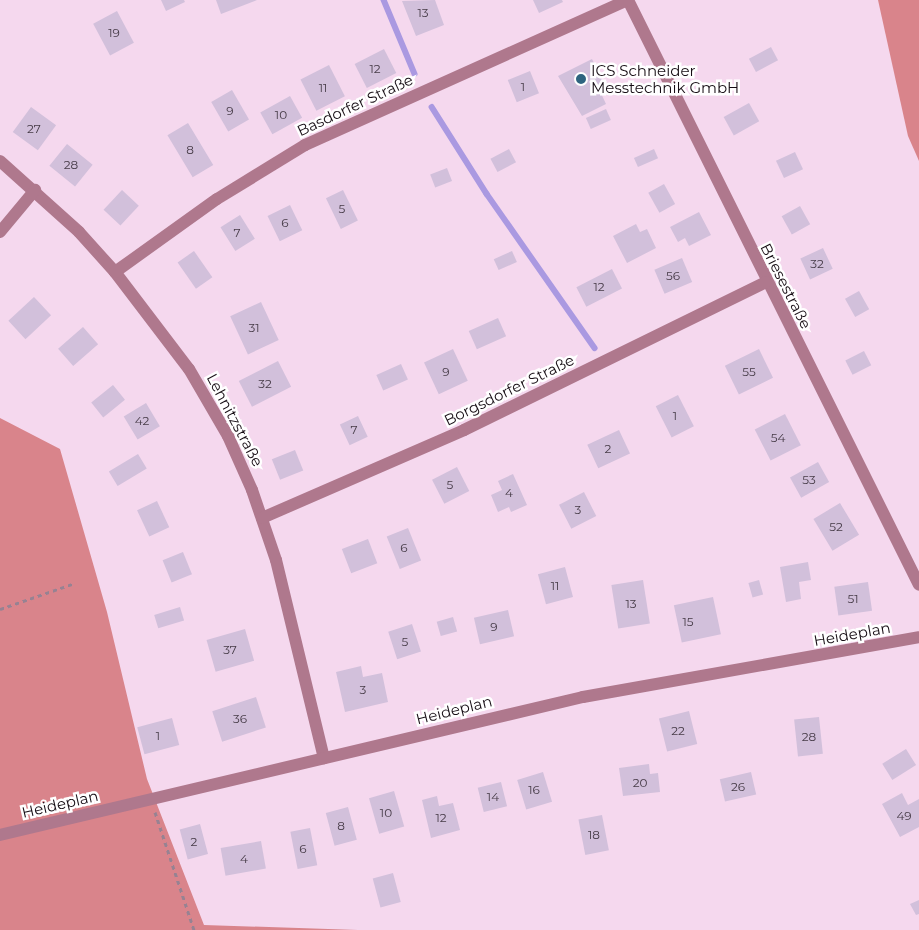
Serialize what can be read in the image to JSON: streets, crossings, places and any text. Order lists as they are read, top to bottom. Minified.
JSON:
{"streets":{"street":["Basdorfer Straße","Briesestraße","Borgsdorfer Straße","Lehnitzstraße","Heideplan"]},"crossings":[["Basdorfer Straße","Briesestraße"],["Basdorfer Straße","Lehnitzstraße"],["Briesestraße","Borgsdorfer Straße"],["Borgsdorfer Straße","Lehnitzstraße"],["Lehnitzstraße","Heideplan"]],"places":["ICS Schneider Messtechnik GmbH"],"house_numbers":["13","19","12","1","11","9","10","27","8","28","5","6","7","32","56","12","31","9","55","32","1","42","7","54","2","53","5","4","3","52","6","11","51","13","15","9","5","37","3","36","22","1","28","20","26","16","14","10","49","12","8","18","2","6","4"]}
